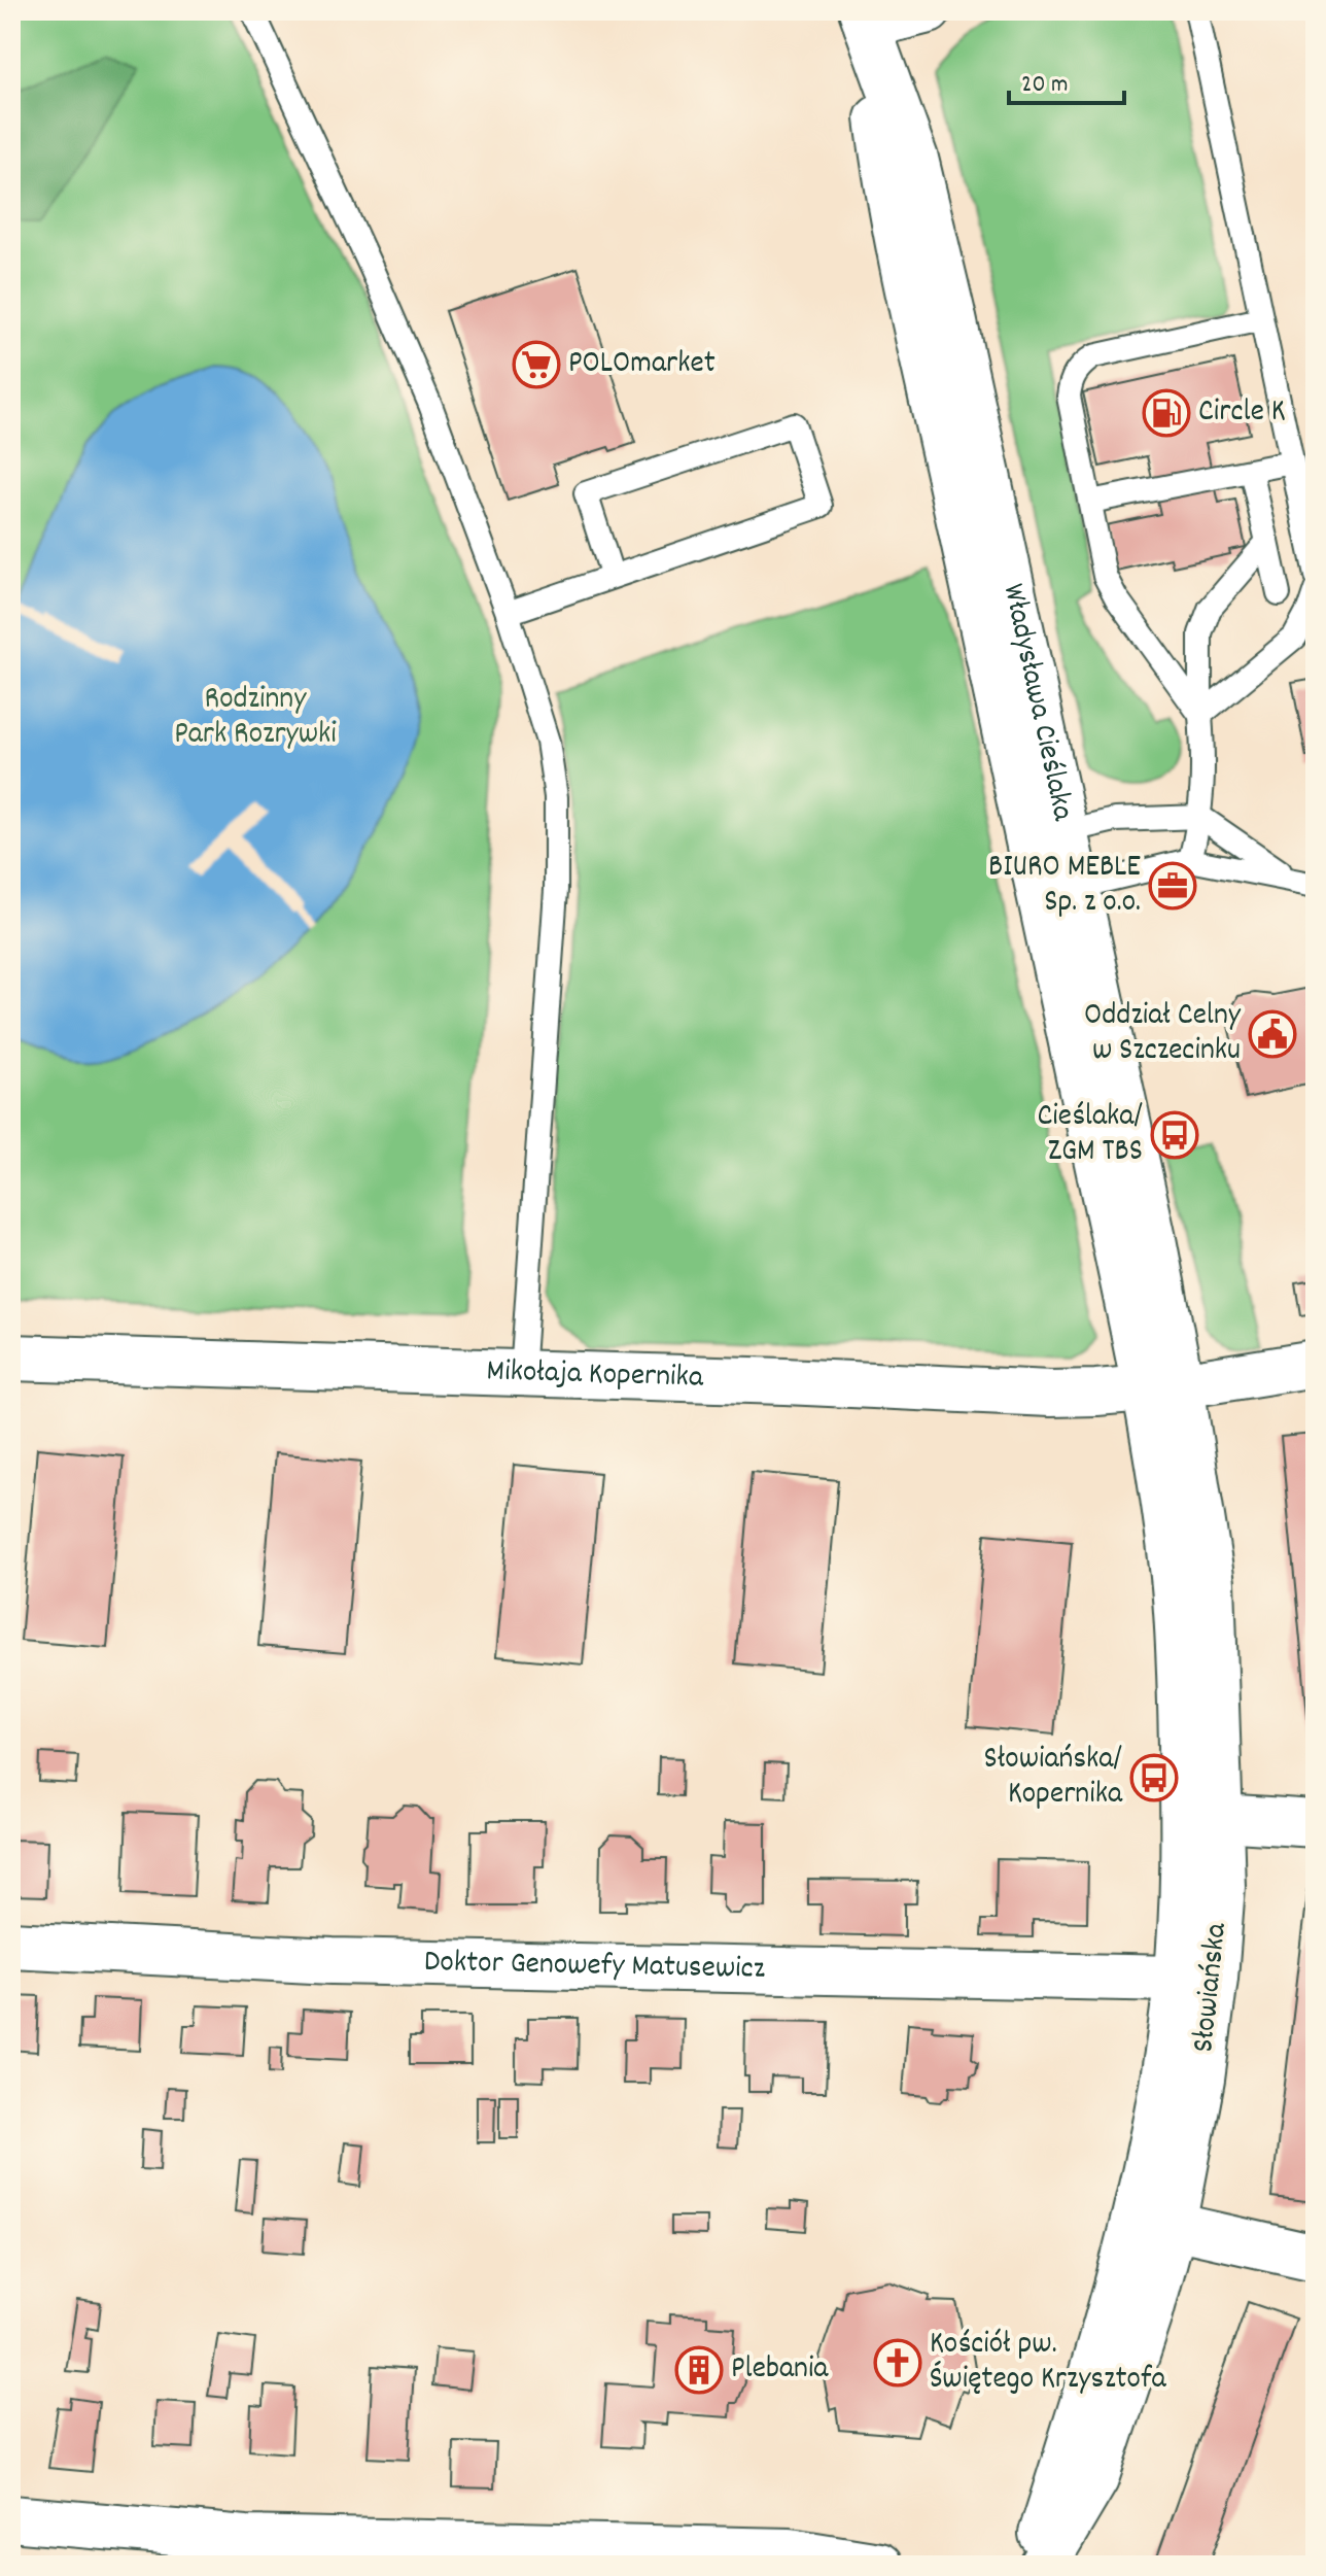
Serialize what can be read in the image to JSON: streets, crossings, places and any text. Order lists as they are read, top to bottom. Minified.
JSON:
{"streets":{"street":["Władysława Cieślaka","Mikołaja Kopernika","Doktor Genowefy Matusewicz","Słowiańska"]},"crossings":[["Władysława Cieślaka","Mikołaja Kopernika"],["Władysława Cieślaka","Słowiańska"],["Mikołaja Kopernika","Słowiańska"],["Doktor Genowefy Matusewicz","Słowiańska"]],"parks":["Rodzinny Park Rozrywki"],"places":{"supermarket":["POLOmarket"],"fuel station":["Circle K"],"office":["BIURO MEBLE Sp. z o.o."],"public building":["Oddział Celny w Szczecinku"],"bus stop":["Cieślaka/ ZGM TBS","Słowiańska/ Kopernika"],"church":["Kościół pw. Świętego Krzysztofa"],"building":["Plebania"]},"scale_bar":"20 m"}
